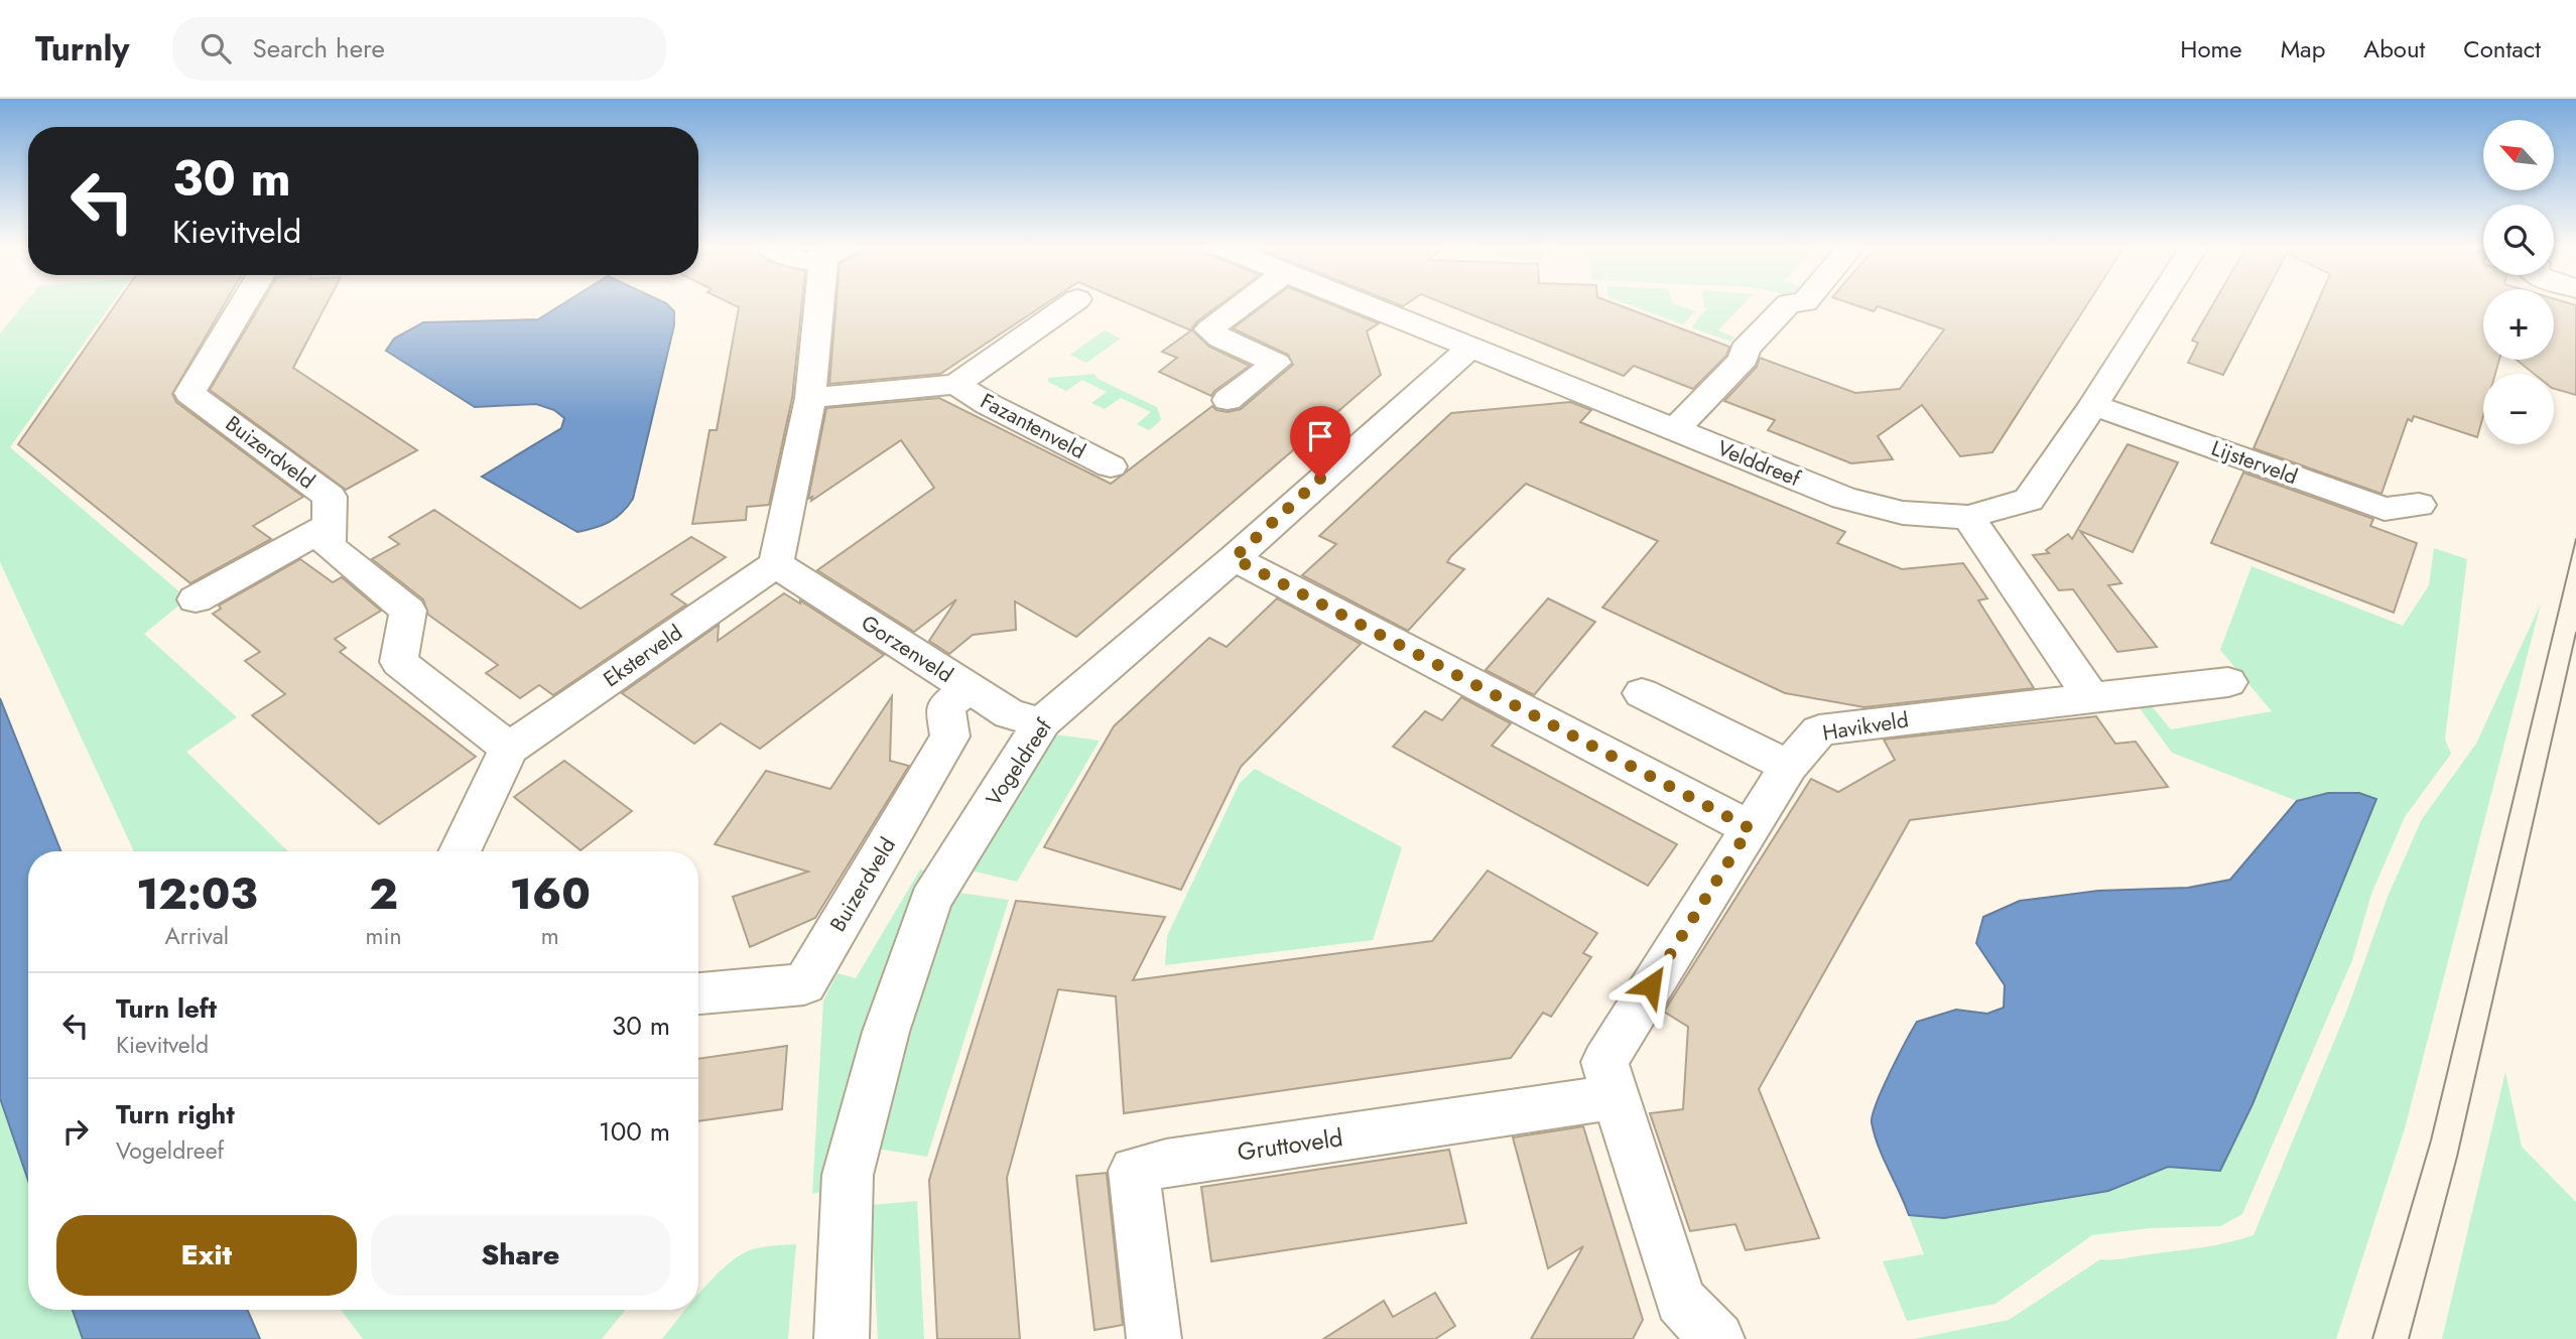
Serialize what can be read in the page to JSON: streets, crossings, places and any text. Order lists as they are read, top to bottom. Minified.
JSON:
{"streets":{"street":["Fazantenveld","Buizerdveld","Lijsterveld","Velddreef","Gorzenveld","Eksterveld","Havikveld","Vogeldreef","Gruttoveld"]},"crossings":[["Buizerdveld","Gorzenveld"],["Buizerdveld","Eksterveld"],["Lijsterveld","Velddreef"],["Velddreef","Vogeldreef"],["Gorzenveld","Eksterveld"],["Gorzenveld","Vogeldreef"],["Havikveld","Gruttoveld"]],"north":"top left","page":{"header":"Turnly","search":"Search here","nav":["Home","Map","About","Contact"],"map_buttons":["+","−"],"turn":["30 m","Kievitveld"],"eta":["12:03","Arrival","2","min","160","m"],"list":[{"name":"Turn left","note":"Kievitveld","value":"30 m"},{"name":"Turn right","note":"Vogeldreef","value":"100 m"}],"buttons":["Exit","Share"]}}
